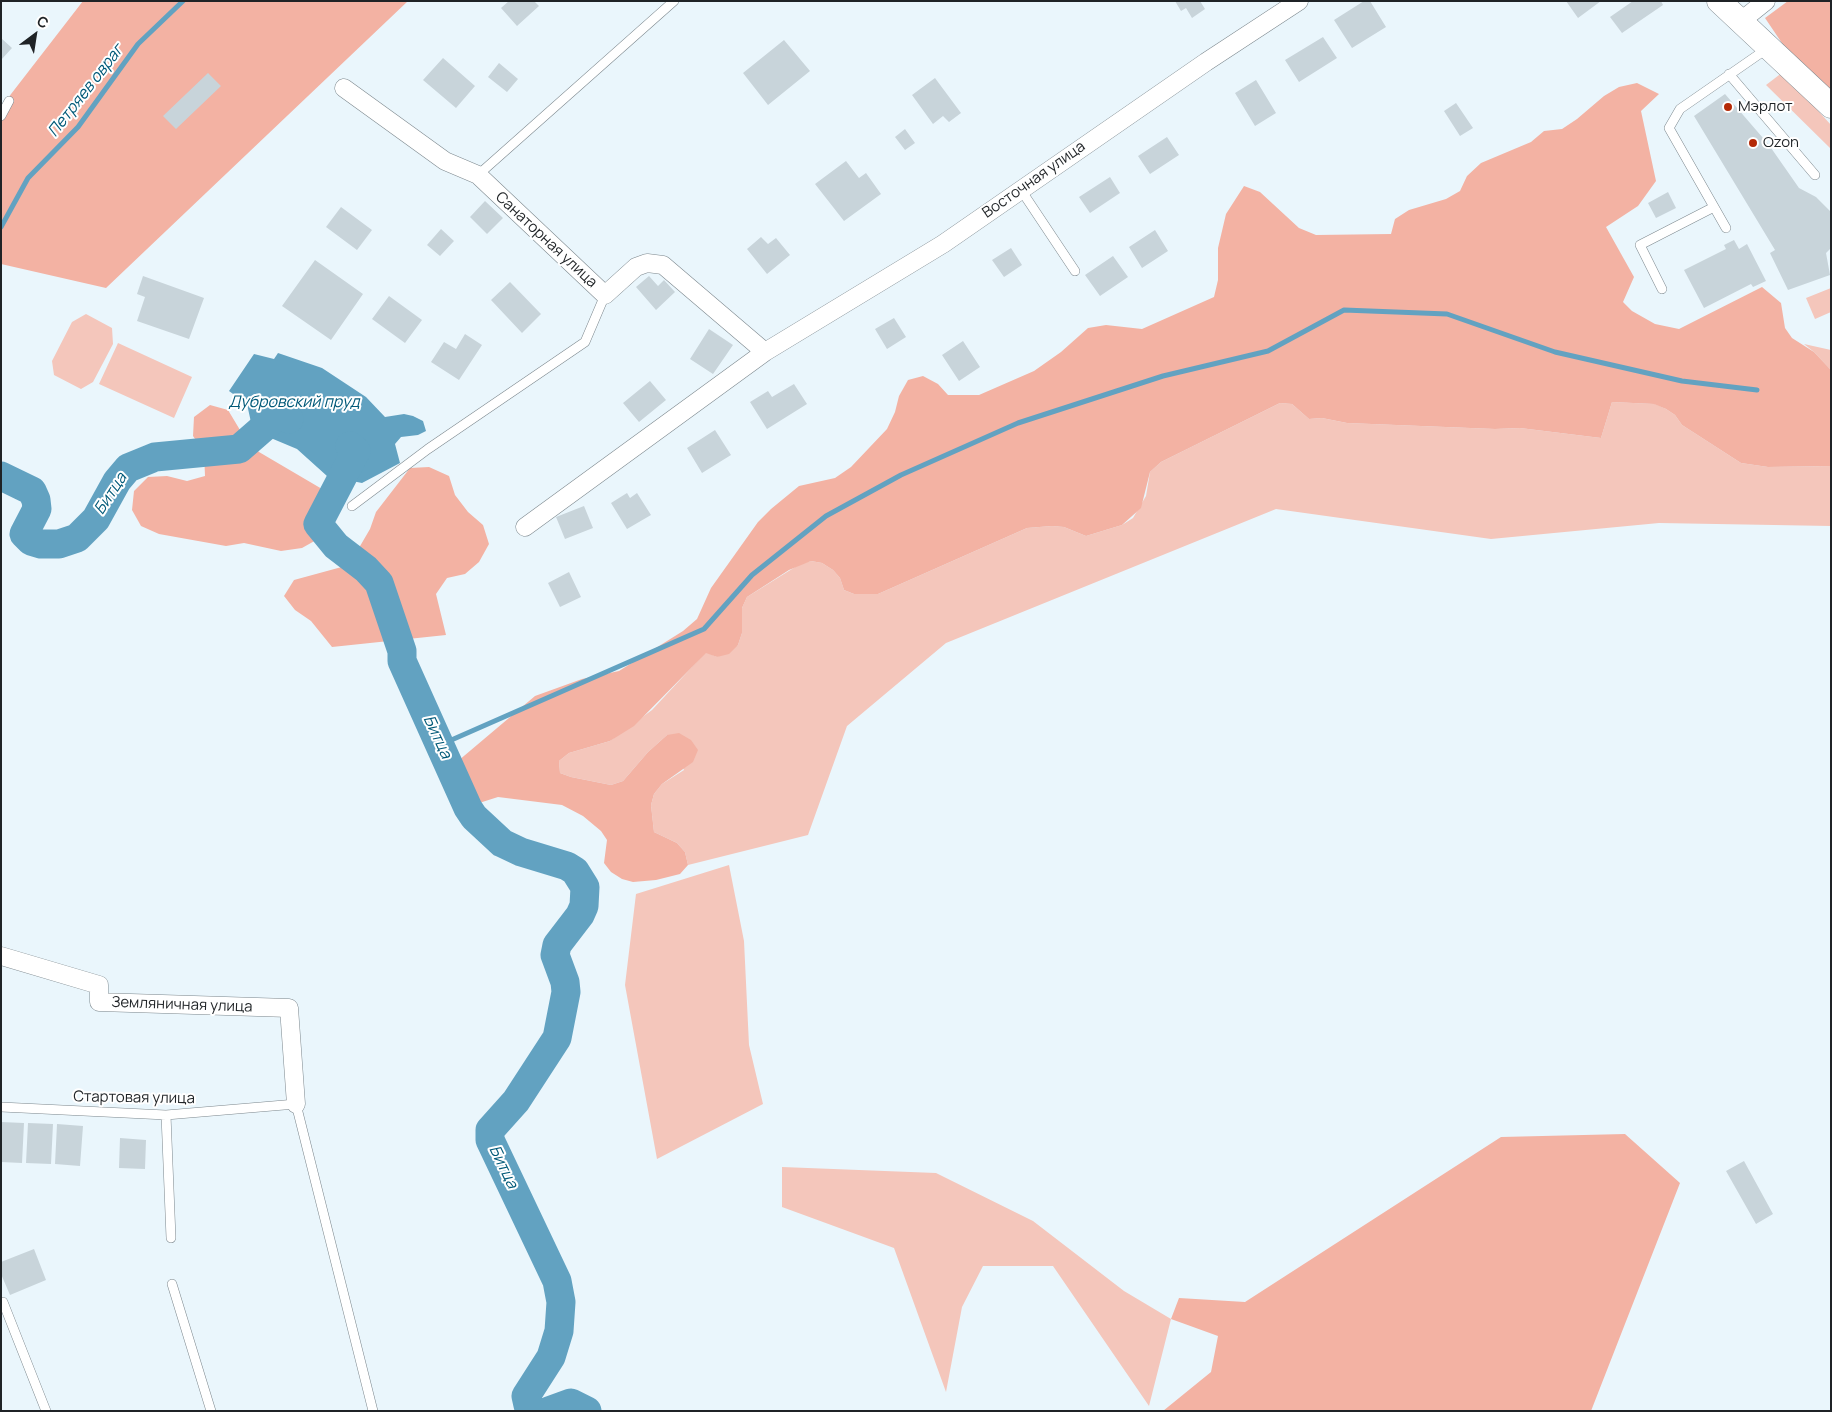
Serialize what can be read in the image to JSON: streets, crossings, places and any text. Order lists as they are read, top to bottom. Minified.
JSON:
{"streets":{"street":["Восточная улица","Санаторная улица","Земляничная улица"],"lane":["Стартовая улица"]},"crossings":[["Восточная улица","Санаторная улица"],["Земляничная улица","Стартовая улица"]],"water":["Петряев овраг","Дубровский пруд","Битца"],"places":["Мэрлот","Ozon"],"north":"top right"}
